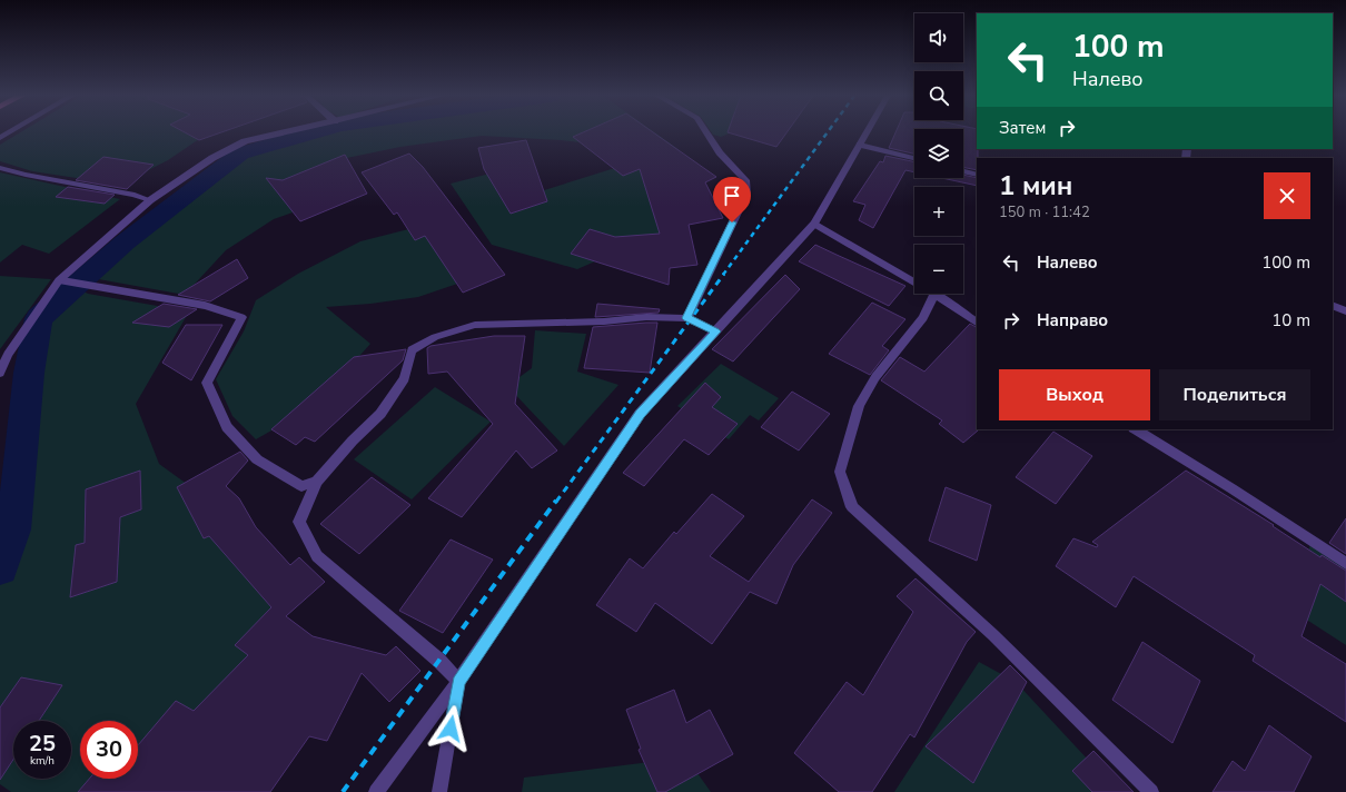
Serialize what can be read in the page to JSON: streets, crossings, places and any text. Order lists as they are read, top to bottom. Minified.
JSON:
{"page":{"map_buttons":["+","−"],"turn":["100 m","Налево"],"then":"Затем","heading":["1 мин","150 m · 11:42"],"list":[{"name":"Налево","value":"100 m"},{"name":"Направо","value":"10 m"}],"buttons":["Выход","Поделиться"],"speed":"25 km/h","limit":"30"}}
